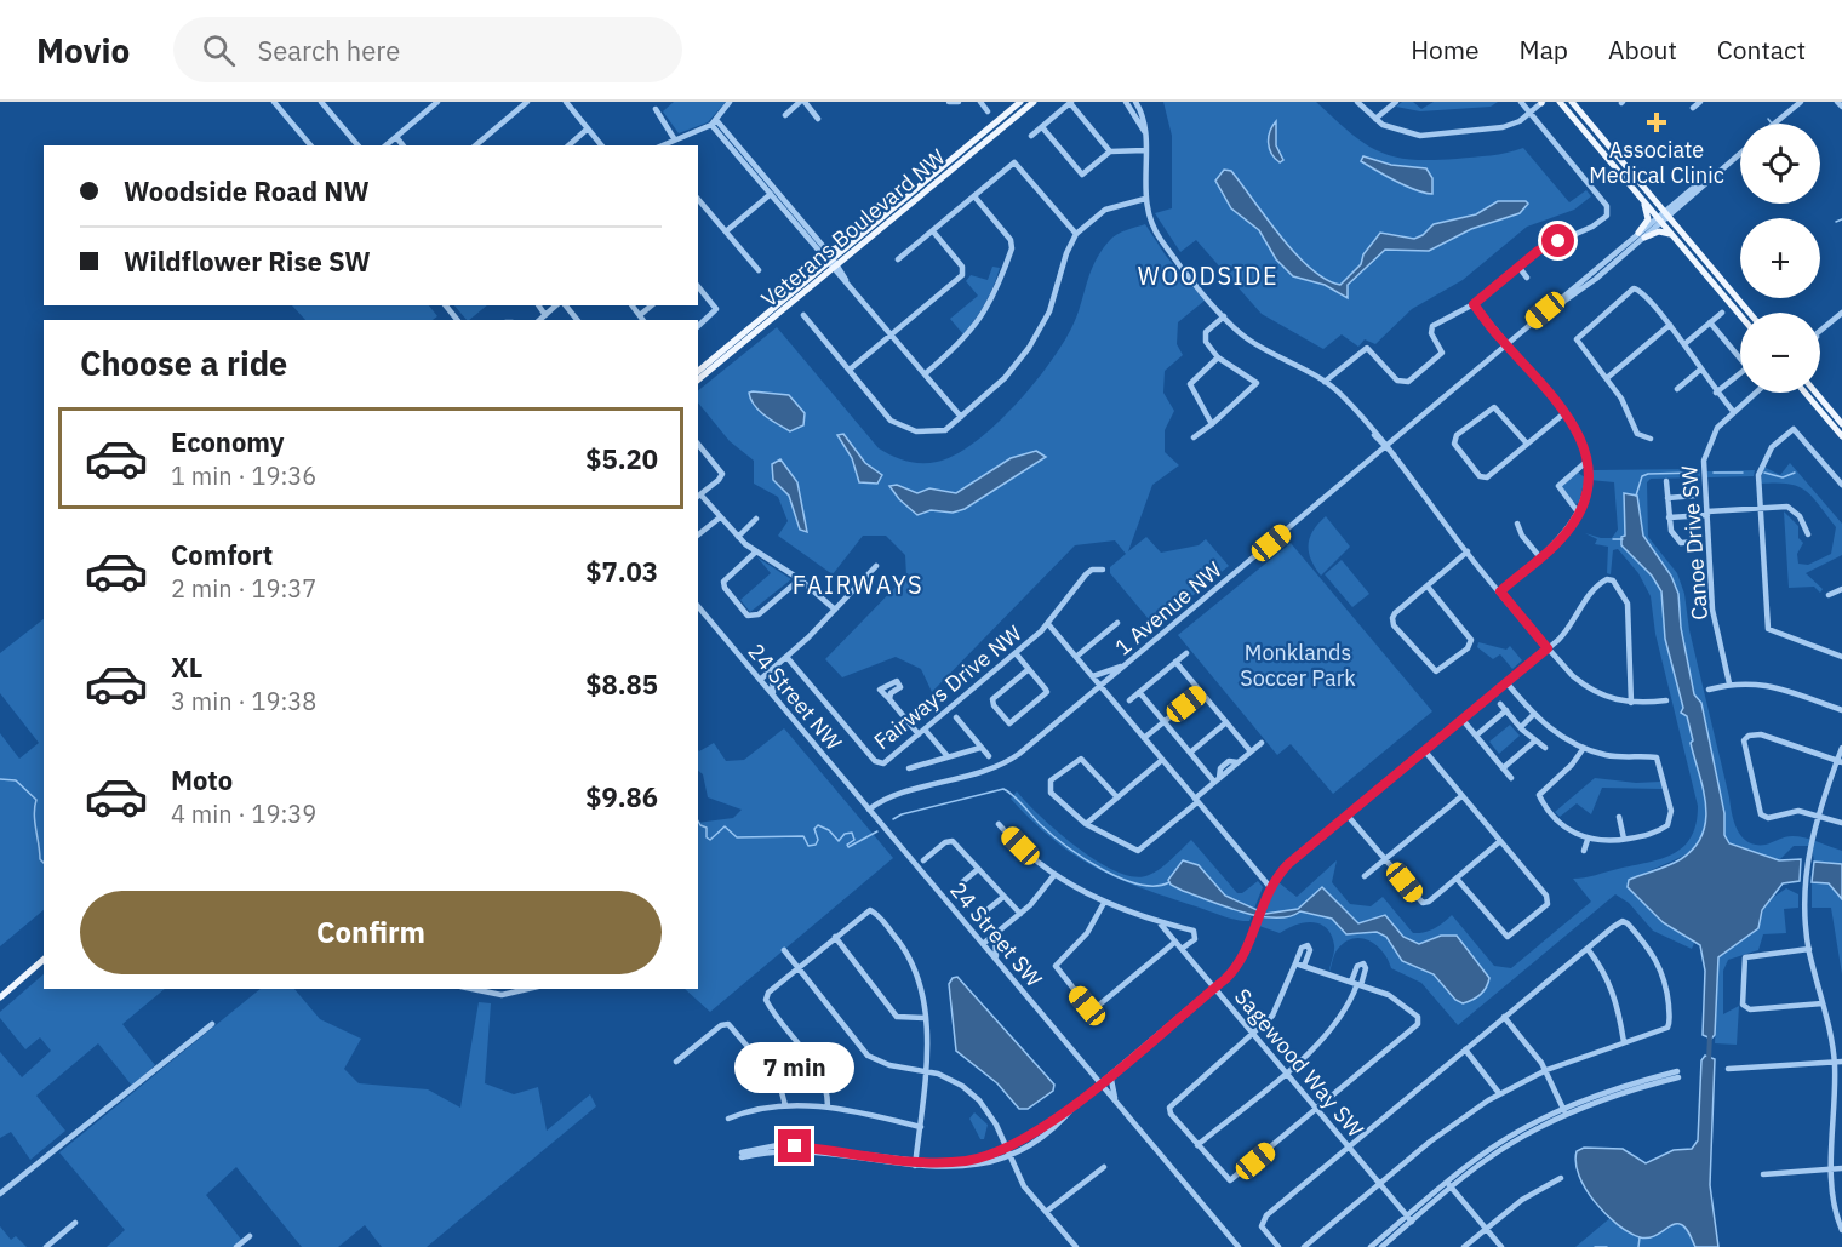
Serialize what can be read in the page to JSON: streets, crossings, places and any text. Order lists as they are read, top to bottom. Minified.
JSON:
{"streets":{"main road":["Veterans Boulevard NW"],"street":["Canoe Drive SW","1 Avenue NW","Fairways Drive NW","24 Street NW","24 Street SW","Sagewood Way SW"]},"crossings":[["1 Avenue NW","Fairways Drive NW"],["1 Avenue NW","24 Street NW"],["1 Avenue NW","24 Street SW"],["24 Street NW","24 Street SW"]],"districts":["WOODSIDE","FAIRWAYS"],"parks":["Monklands Soccer Park"],"places":{"health":["Associate Medical Clinic"]},"page":{"header":"Movio","search":"Search here","nav":["Home","Map","About","Contact"],"map_buttons":["+","−"],"banner":["Woodside Road NW","Wildflower Rise SW"],"heading":"Choose a ride","list":[{"name":"Economy","note":"1 min · 19:36","value":"$5.20"},{"name":"Comfort","note":"2 min · 19:37","value":"$7.03"},{"name":"XL","note":"3 min · 19:38","value":"$8.85"},{"name":"Moto","note":"4 min · 19:39","value":"$9.86"}],"buttons":"Confirm","bubble":"7 min"}}
